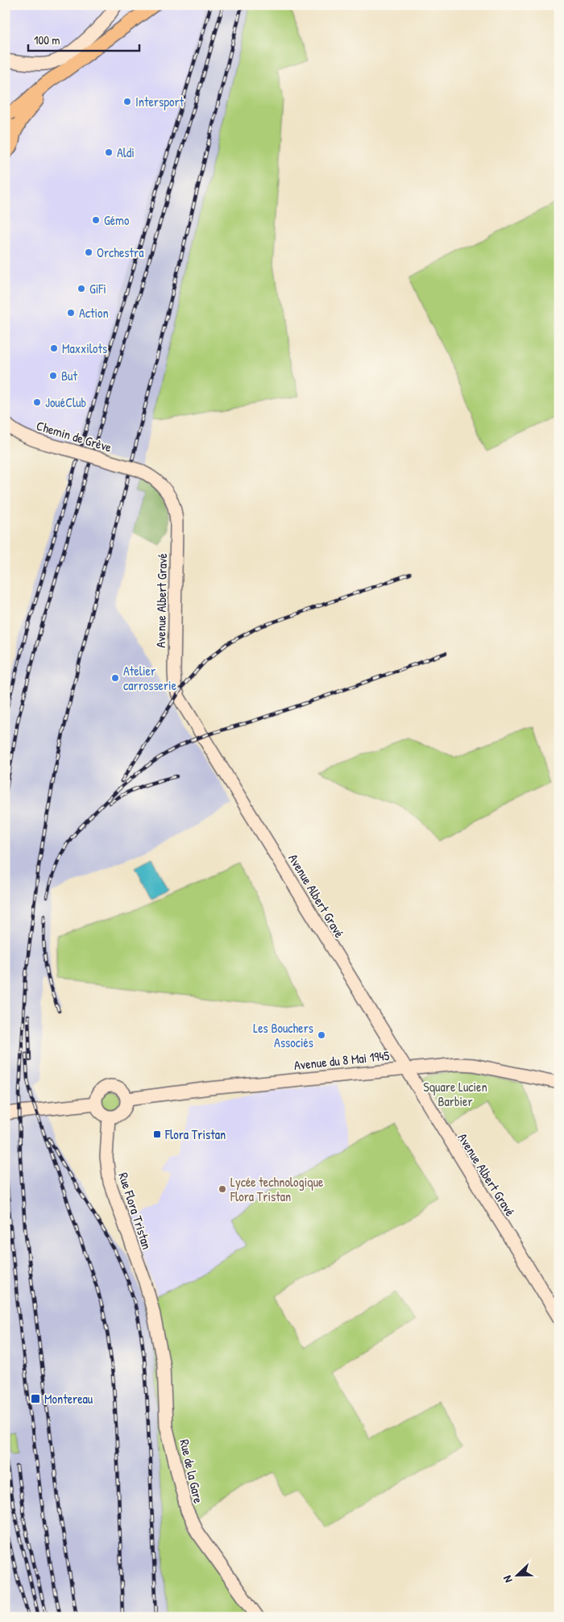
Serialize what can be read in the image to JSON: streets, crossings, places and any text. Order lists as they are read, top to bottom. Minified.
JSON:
{"streets":{"street":["Chemin de Grève","Avenue Albert Gravé","Avenue du 8 Mai 1945","Rue Flora Tristan","Rue de la Gare"]},"crossings":[["Chemin de Grève","Avenue Albert Gravé"],["Avenue Albert Gravé","Avenue du 8 Mai 1945"],["Avenue du 8 Mai 1945","Rue Flora Tristan"],["Rue Flora Tristan","Rue de la Gare"]],"parks":["Square Lucien Barbier"],"places":{"other":["Intersport","Aldi","Gémo","Orchestra","GiFi","Action","Maxxilots","But","JouéClub","Atelier carrosserie","Les Bouchers Associés","Lycée technologique Flora Tristan"],"transit":["Flora Tristan","Montereau"]},"scale_bar":"100 m","north":"left"}
